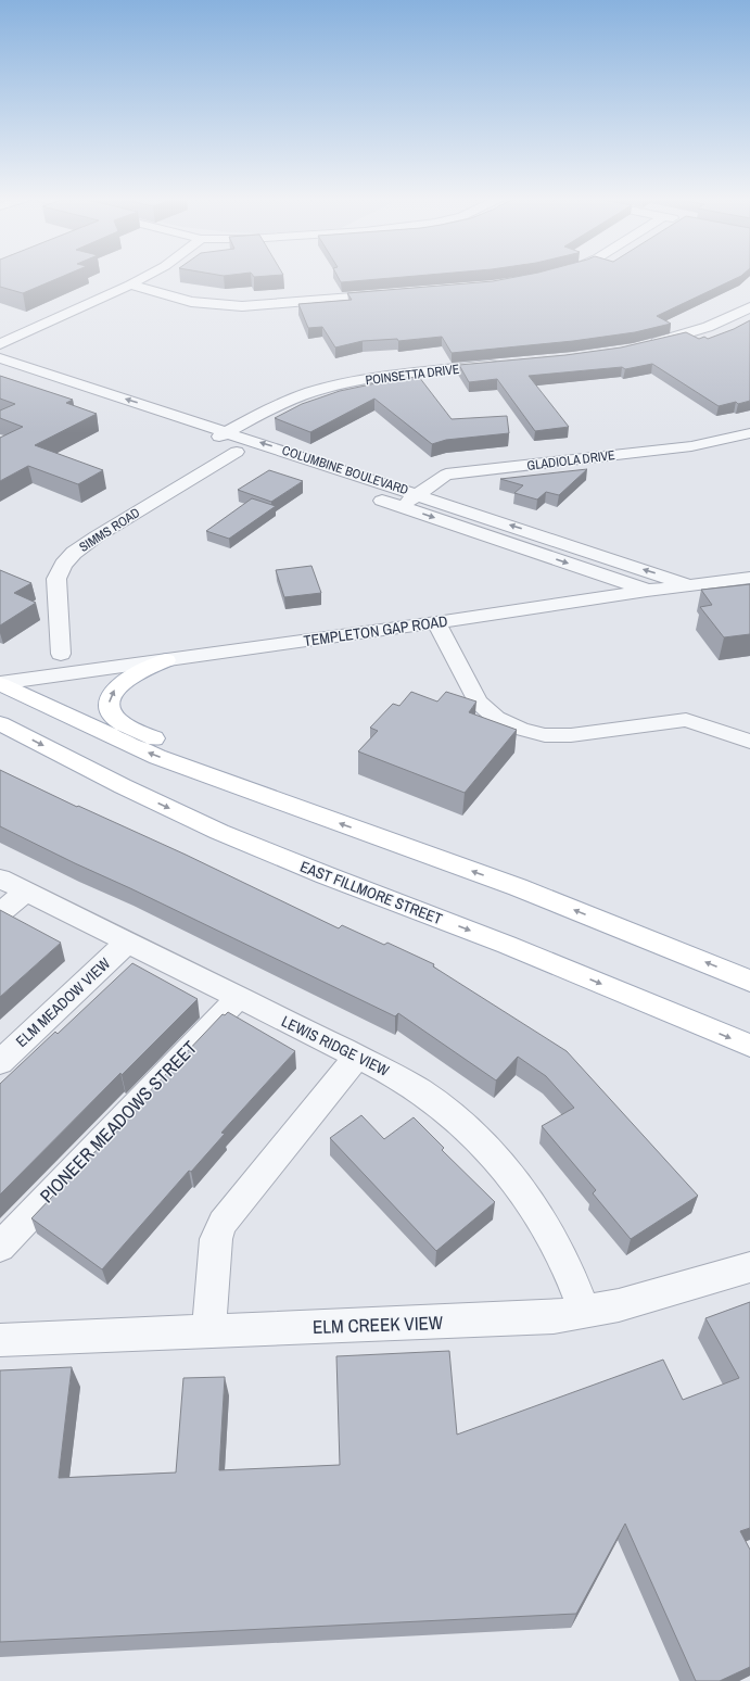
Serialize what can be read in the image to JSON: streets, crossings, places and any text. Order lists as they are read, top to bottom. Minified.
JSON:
{"streets":{"main road":["EAST FILLMORE STREET"],"street":["POINSETTA DRIVE","GLADIOLA DRIVE","COLUMBINE BOULEVARD","SIMMS ROAD","TEMPLETON GAP ROAD","ELM MEADOW VIEW","LEWIS RIDGE VIEW","PIONEER MEADOWS STREET","ELM CREEK VIEW"]},"crossings":[["POINSETTA DRIVE","COLUMBINE BOULEVARD"],["GLADIOLA DRIVE","COLUMBINE BOULEVARD"],["COLUMBINE BOULEVARD","SIMMS ROAD"],["COLUMBINE BOULEVARD","TEMPLETON GAP ROAD"],["ELM MEADOW VIEW","LEWIS RIDGE VIEW"],["LEWIS RIDGE VIEW","PIONEER MEADOWS STREET"],["LEWIS RIDGE VIEW","ELM CREEK VIEW"]]}
